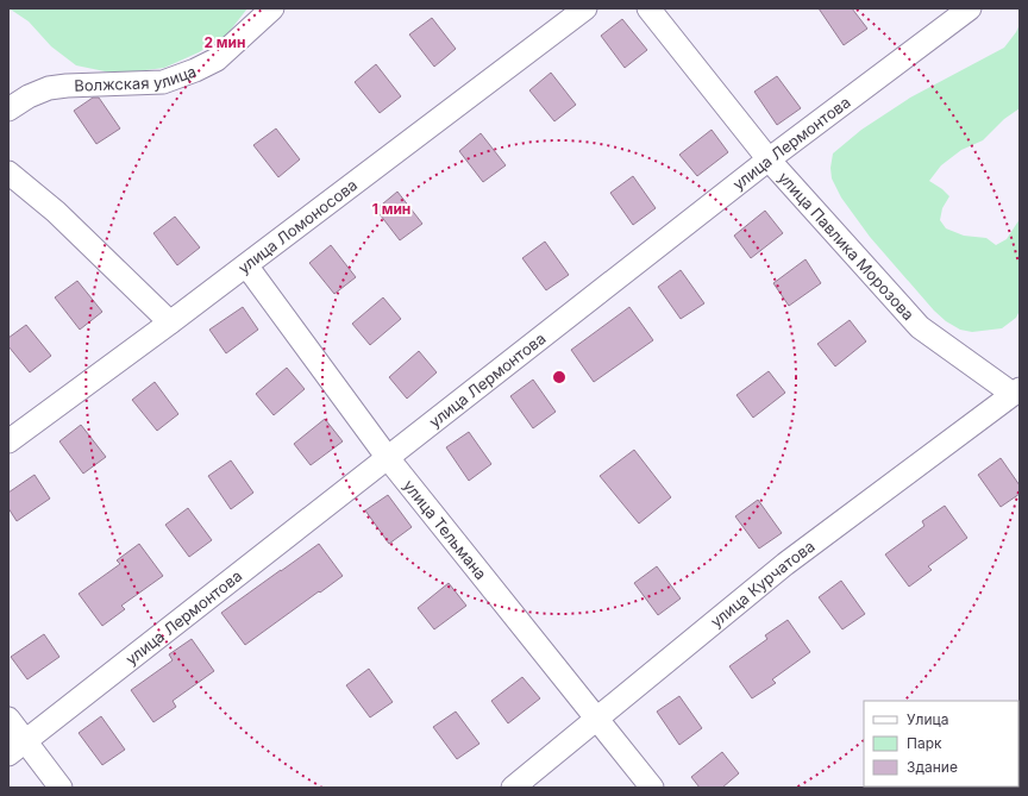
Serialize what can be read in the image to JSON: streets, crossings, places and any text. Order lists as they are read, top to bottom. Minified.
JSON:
{"streets":{"street":["Волжская улица","улица Лермонтова","улица Ломоносова","улица Павлика Морозова","улица Тельмана","улица Курчатова"]},"crossings":[["улица Лермонтова","улица Павлика Морозова"],["улица Лермонтова","улица Тельмана"],["улица Ломоносова","улица Тельмана"],["улица Павлика Морозова","улица Курчатова"],["улица Тельмана","улица Курчатова"]],"legend":["Улица","Парк","Здание"],"rings":["2 мин","1 мин"]}
